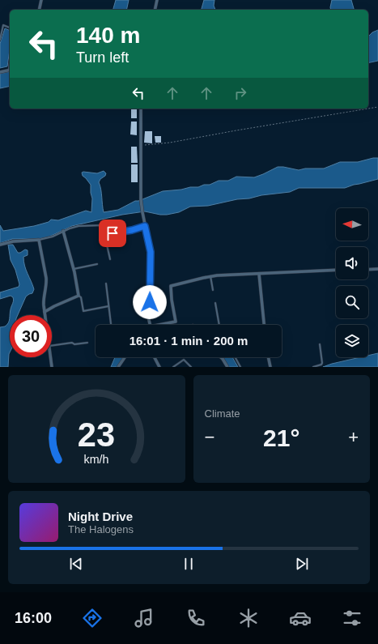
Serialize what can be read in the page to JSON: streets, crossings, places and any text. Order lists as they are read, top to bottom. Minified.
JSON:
{"north":"left","page":{"turn":["140 m","Turn left"],"limit":"30","trip":"16:01 · 1 min · 200 m","tile":"Climate","heat":["−","21°","+"],"song":["Night Drive","The Halogens"],"tabs":"16:00","gauge":["23","km/h"]}}
